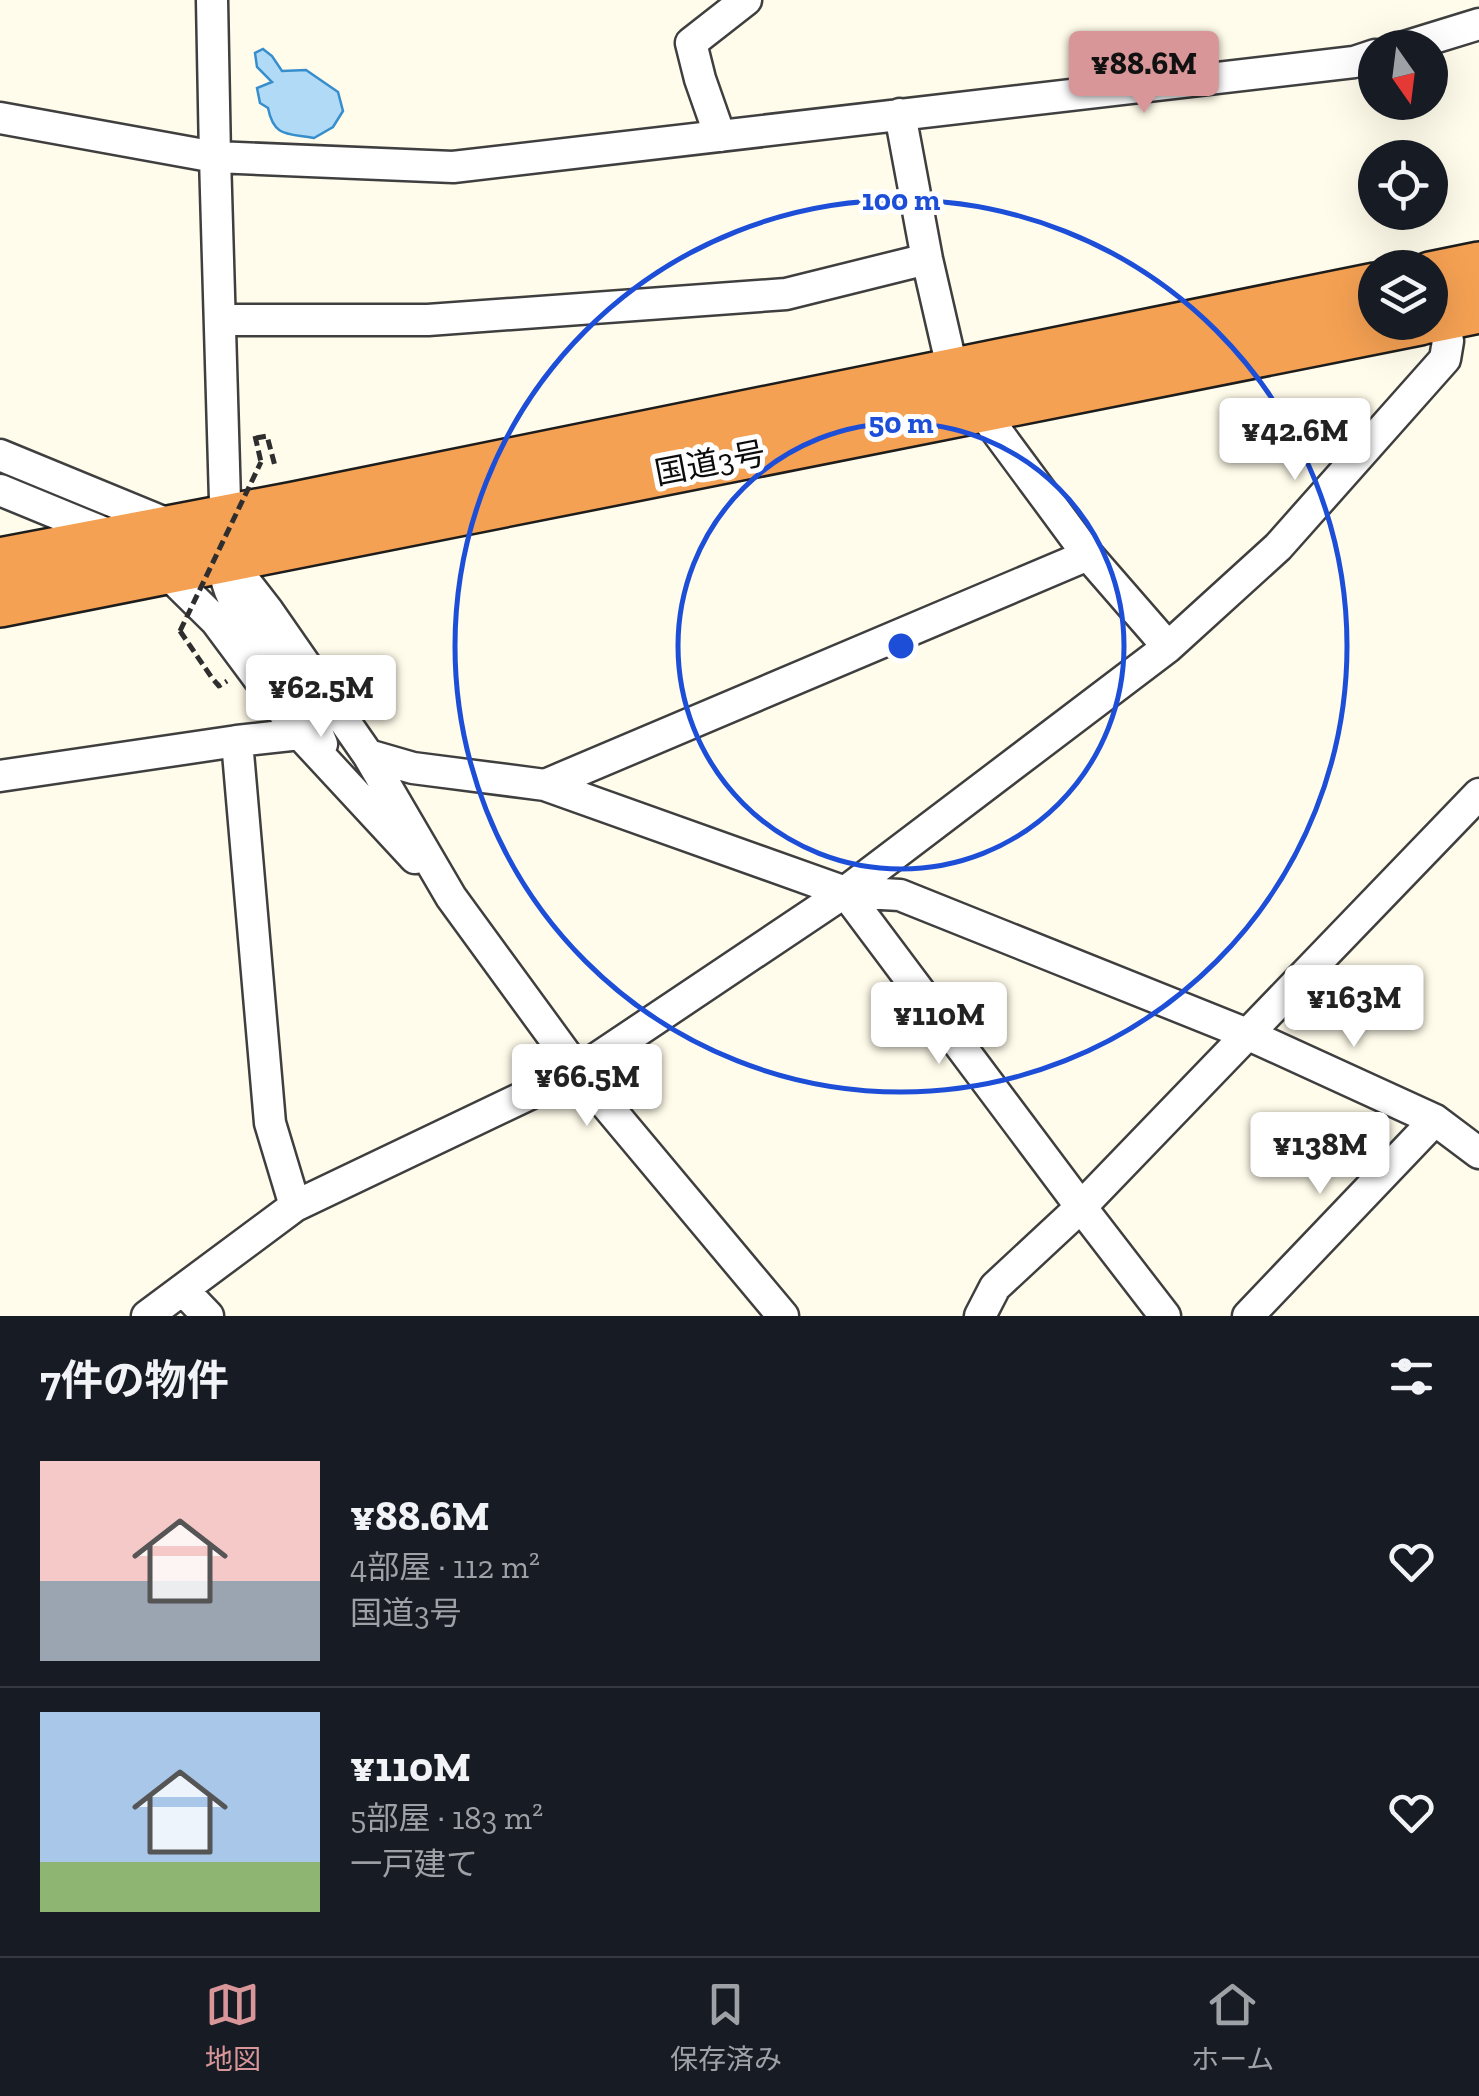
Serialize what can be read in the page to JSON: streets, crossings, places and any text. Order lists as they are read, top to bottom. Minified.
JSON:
{"streets":{"highway":["国道3号"]},"north":"bottom","page":{"price":["¥88.6M","¥42.6M","¥62.5M","¥163M","¥110M","¥66.5M","¥138M"],"heading":"7件の物件","list":[{"name":"¥88.6M","note":"4部屋 · 112 m² · 国道3号"},{"name":"¥110M","note":"5部屋 · 183 m² · 一戸建て"}],"tabs":["地図","保存済み","ホーム"]},"rings":["100 m","50 m"]}
